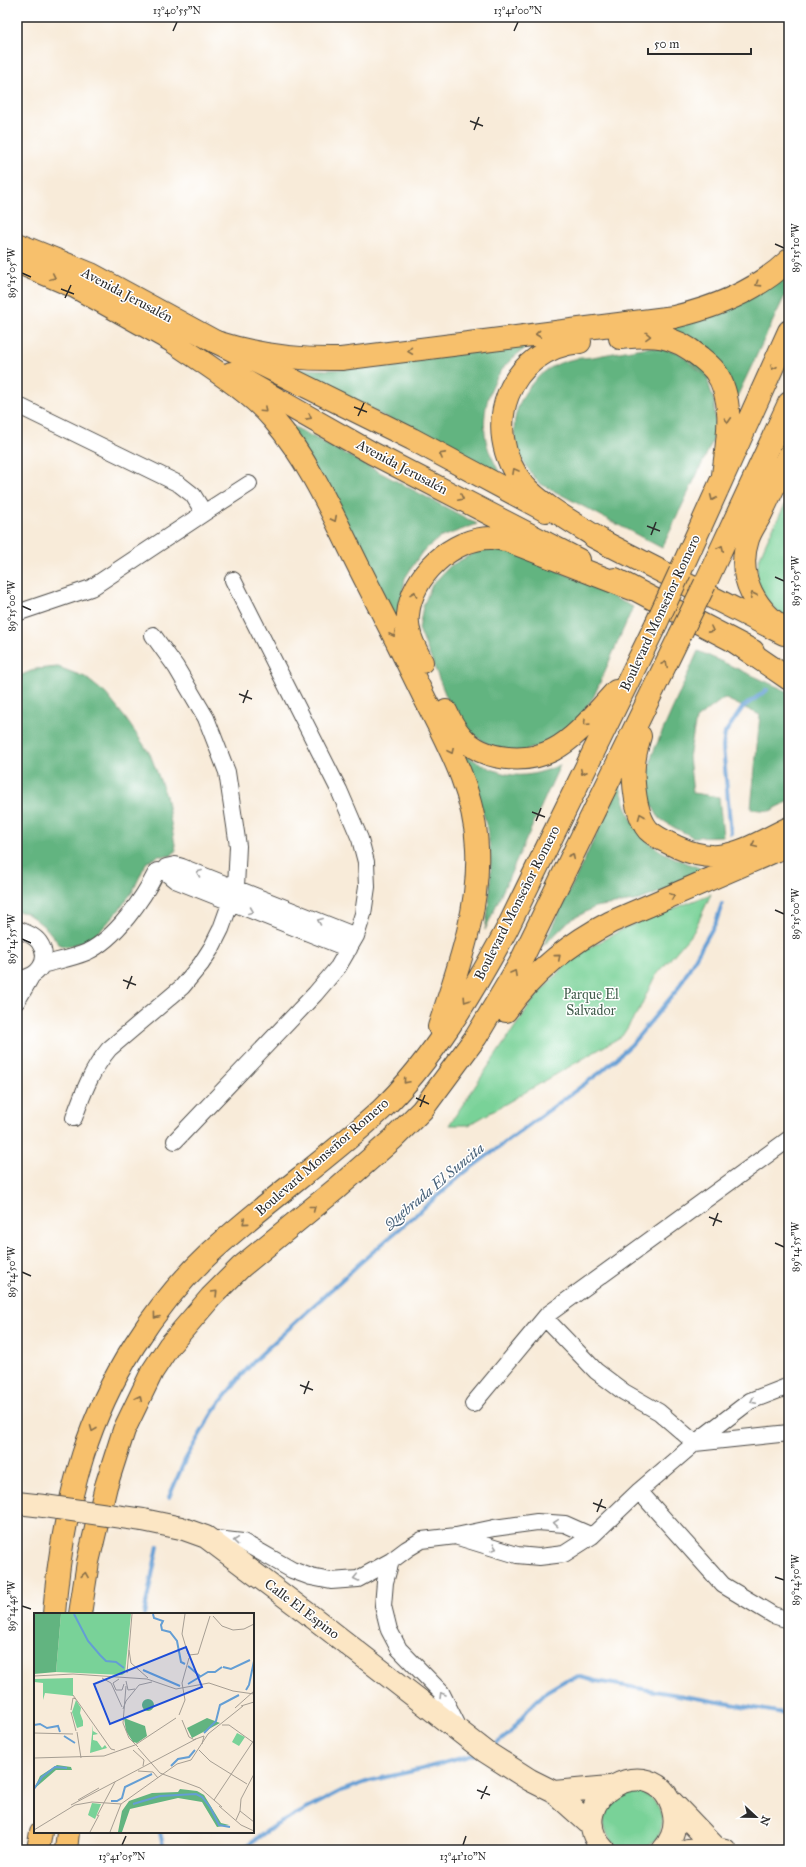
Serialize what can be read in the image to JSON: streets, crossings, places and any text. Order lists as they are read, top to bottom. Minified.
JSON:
{"streets":{"main road":["Avenida Jerusalén","Boulevard Monseñor Romero"],"street":["Calle El Espino"]},"water":["Quebrada El Suncita"],"parks":["Parque El Salvador"],"scale_bar":"50 m","north":"right","coordinates":["13°40'55\"N","13°41'00\"N","89°15'10\"W","89°15'05\"W","89°15'00\"W","89°14'55\"W","89°14'50\"W","89°14'45\"W","13°41'05\"N","13°41'10\"N"]}
